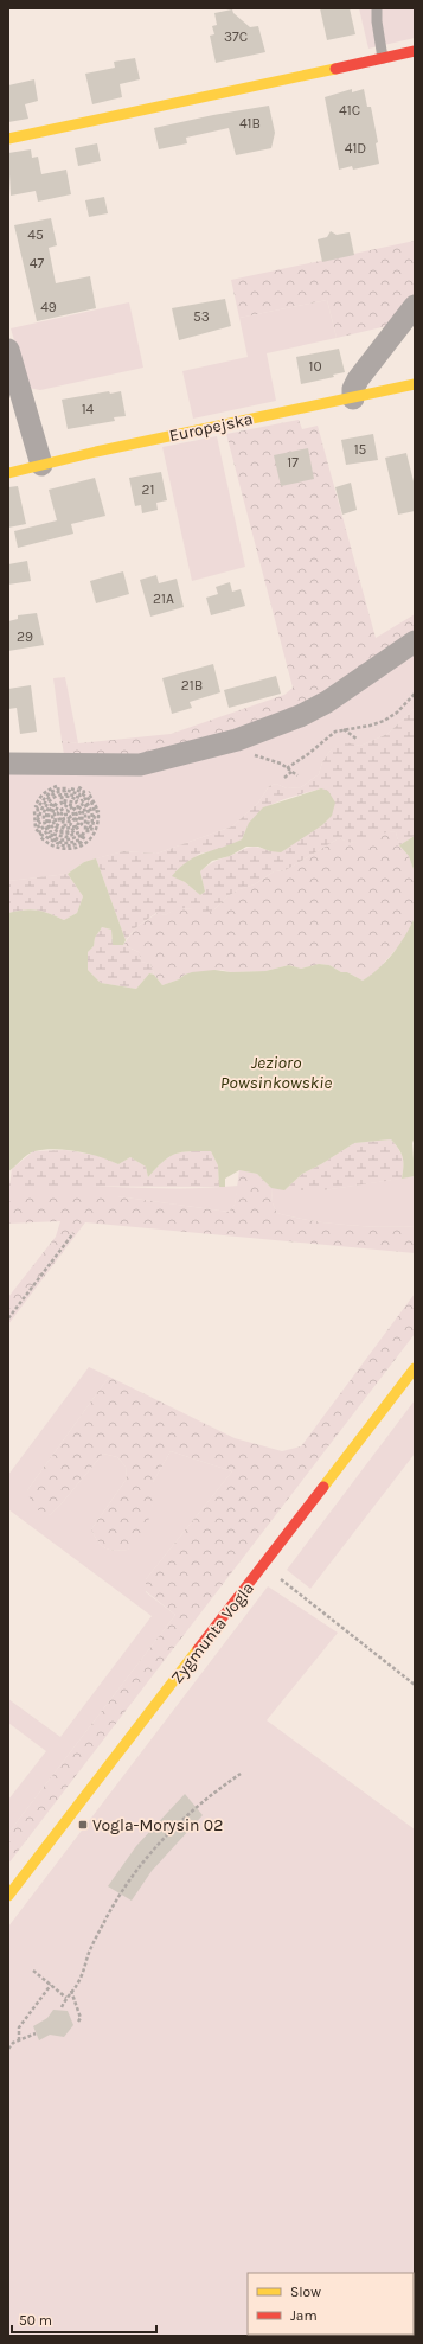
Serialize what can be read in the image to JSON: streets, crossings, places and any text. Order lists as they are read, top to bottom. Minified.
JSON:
{"streets":{"street":["Europejska","Zygmunta Vogla"]},"water":["Jezioro Powsinkowskie"],"places":{"transit":["Vogla-Morysin 02"]},"house_numbers":["37C","41C","41B","41D","45","47","49","53","10","14","15","17","21","21A","29","21B"],"legend":["Slow","Jam"],"scale_bar":"50 m"}
